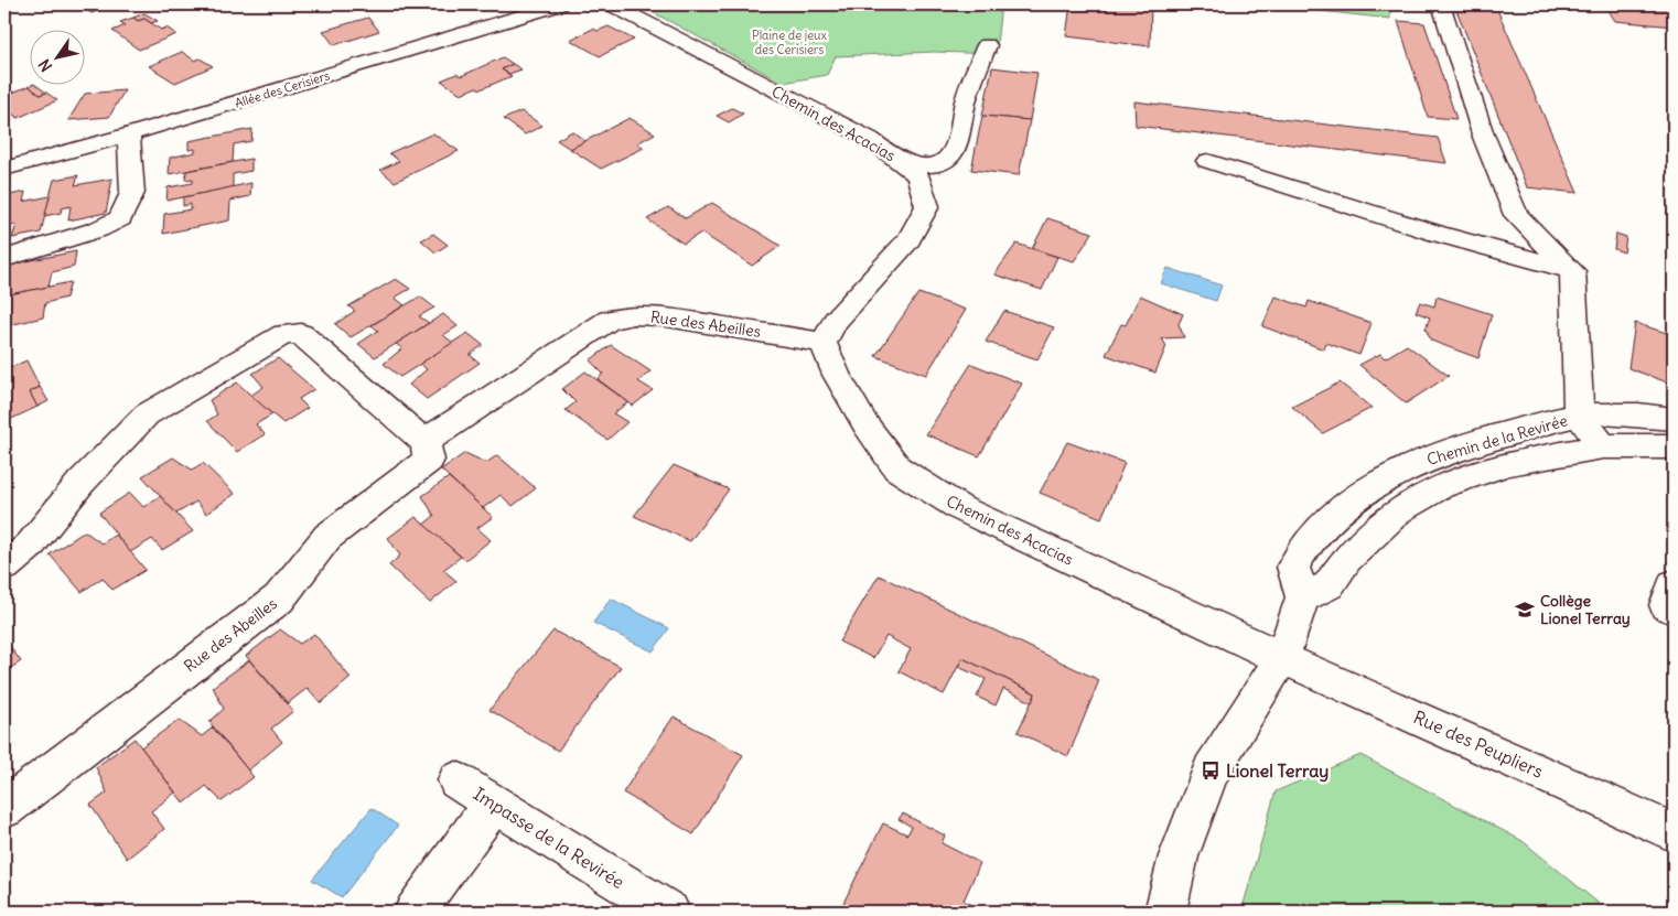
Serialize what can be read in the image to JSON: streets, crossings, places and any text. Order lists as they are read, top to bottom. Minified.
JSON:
{"streets":{"street":["Allée des Cerisiers","Chemin des Acacias","Rue des Abeilles","Chemin de la Revirée","Rue des Peupliers","Impasse de la Revirée"]},"crossings":[["Chemin des Acacias","Rue des Abeilles"],["Chemin des Acacias","Rue des Peupliers"]],"parks":["Plaine de jeux des Cerisiers"],"places":{"school or university":["Collège Lionel Terray"],"bus stop":["Lionel Terray"]},"north":"bottom left"}
